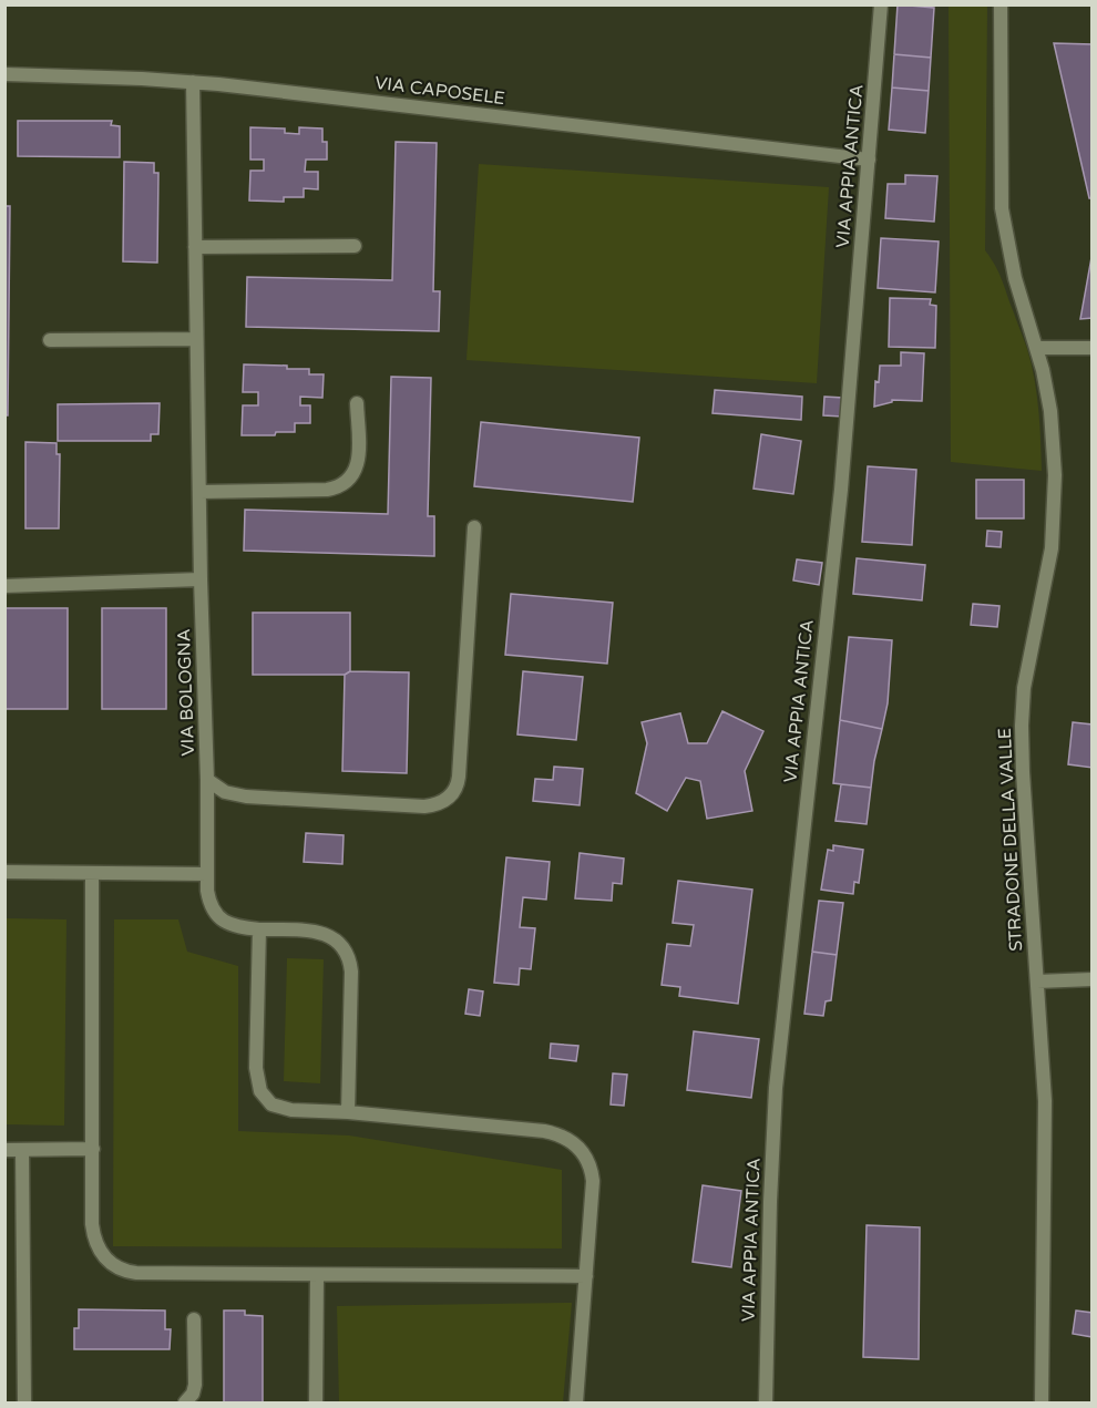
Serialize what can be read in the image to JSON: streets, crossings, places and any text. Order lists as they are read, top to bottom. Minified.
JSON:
{"streets":{"street":["VIA CAPOSELE","VIA APPIA ANTICA","VIA BOLOGNA","STRADONE DELLA VALLE"]},"crossings":[["VIA CAPOSELE","VIA APPIA ANTICA"],["VIA CAPOSELE","VIA BOLOGNA"]]}
